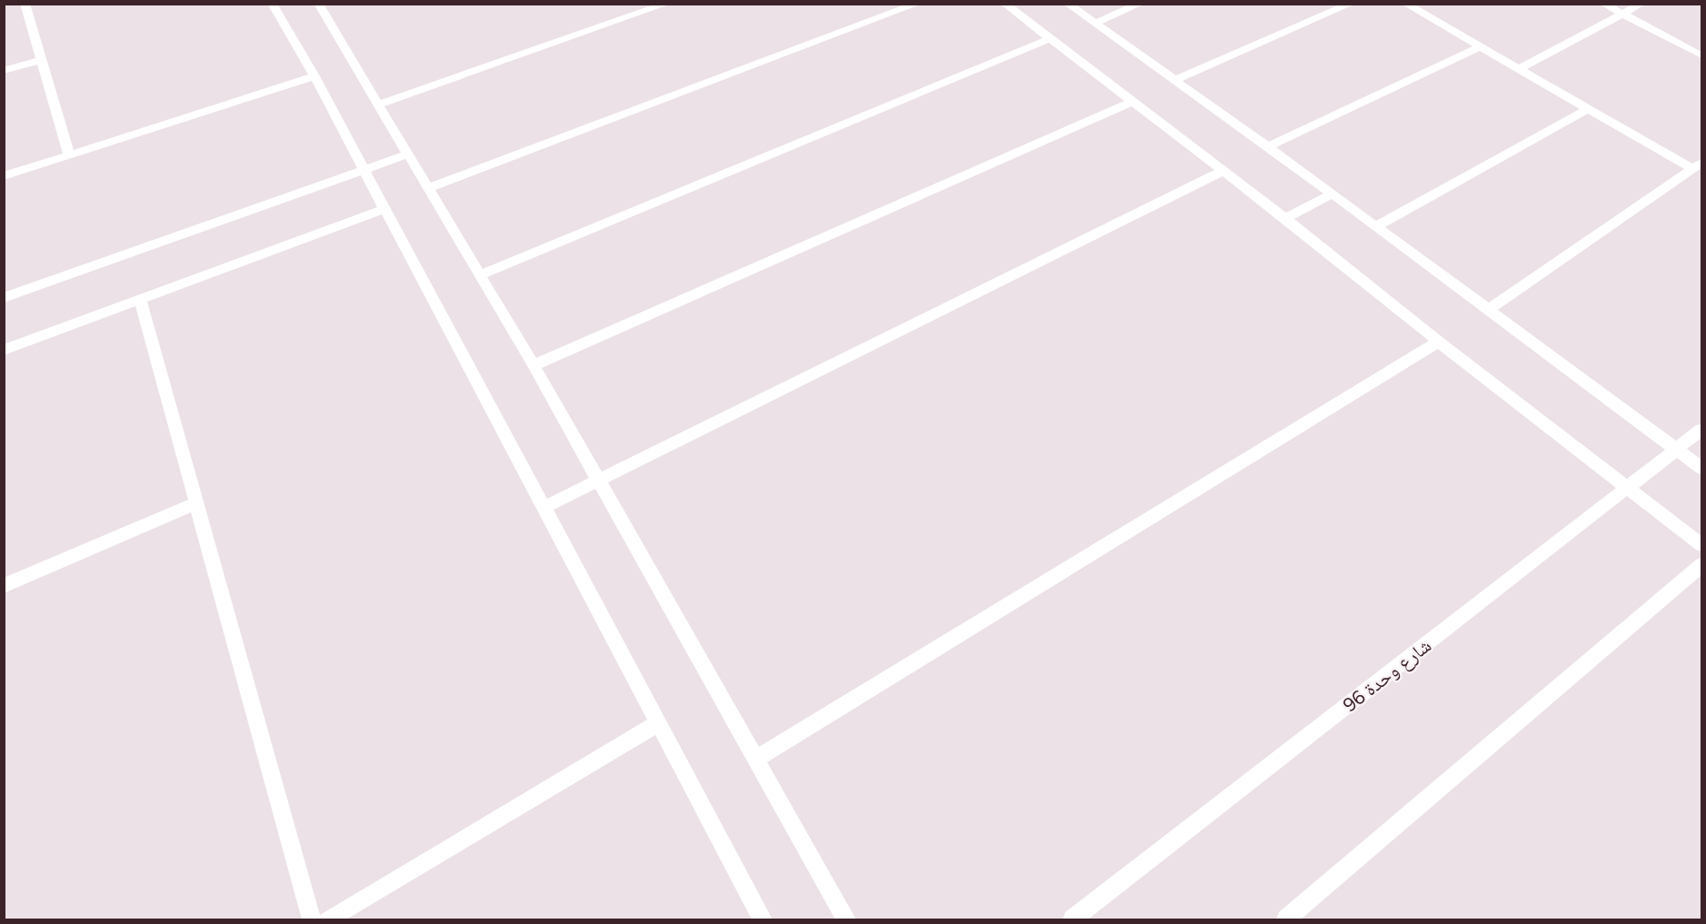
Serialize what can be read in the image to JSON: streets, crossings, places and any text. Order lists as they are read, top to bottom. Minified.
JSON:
{"streets":{"street":["شارع وحدة 96"]}}
